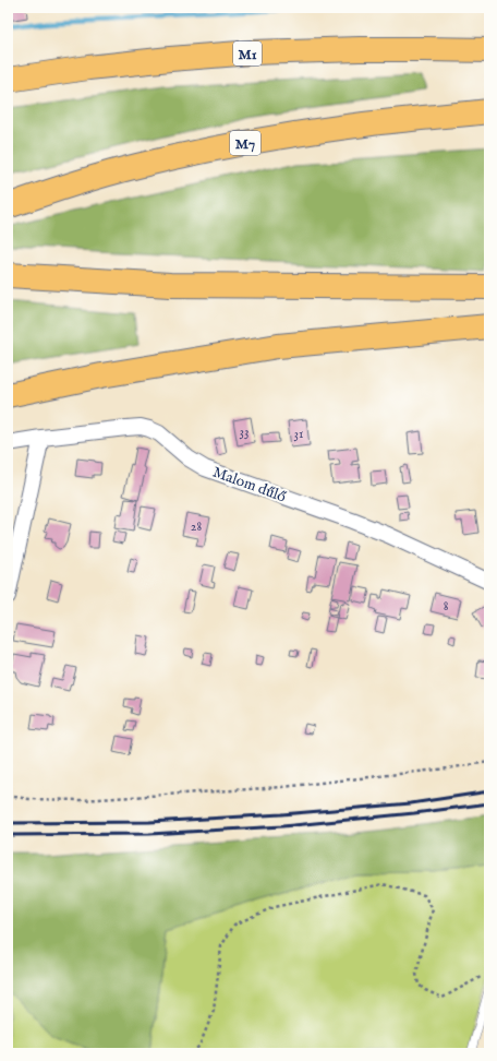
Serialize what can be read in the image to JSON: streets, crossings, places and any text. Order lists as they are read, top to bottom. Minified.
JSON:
{"streets":{"highway":["M1","M7"],"street":["Malom dűlő"]},"house_numbers":["33","31","28","8"]}
